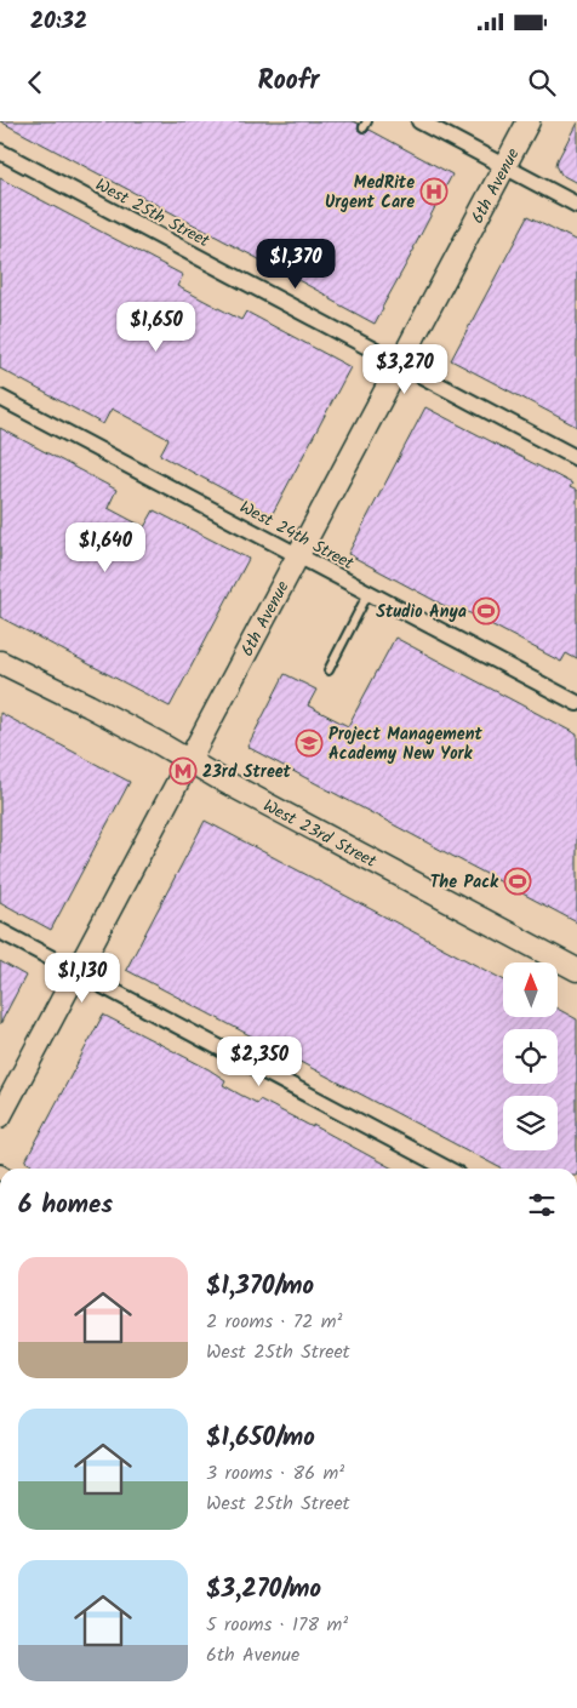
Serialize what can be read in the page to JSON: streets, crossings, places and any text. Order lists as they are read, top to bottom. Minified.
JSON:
{"streets":{"main road":["6th Avenue","West 23rd Street"],"street":["West 25th Street","West 24th Street"]},"crossings":[["6th Avenue","West 25th Street"],["6th Avenue","West 24th Street"],["6th Avenue","West 23rd Street"]],"places":{"hospital":["MedRite Urgent Care"],"sports":["Studio Anya","The Pack"],"school or university":["Project Management Academy New York"],"metro station":["23rd Street"]},"north":"top","page":{"status":"20:32","header":"Roofr","price":["$1,370","$1,650","$3,270","$1,640","$1,130","$2,350"],"heading":"6 homes","list":[{"name":"$1,370/mo","note":"2 rooms · 72 m² · West 25th Street"},{"name":"$1,650/mo","note":"3 rooms · 86 m² · West 25th Street"},{"name":"$3,270/mo","note":"5 rooms · 178 m² · 6th Avenue"}]}}
